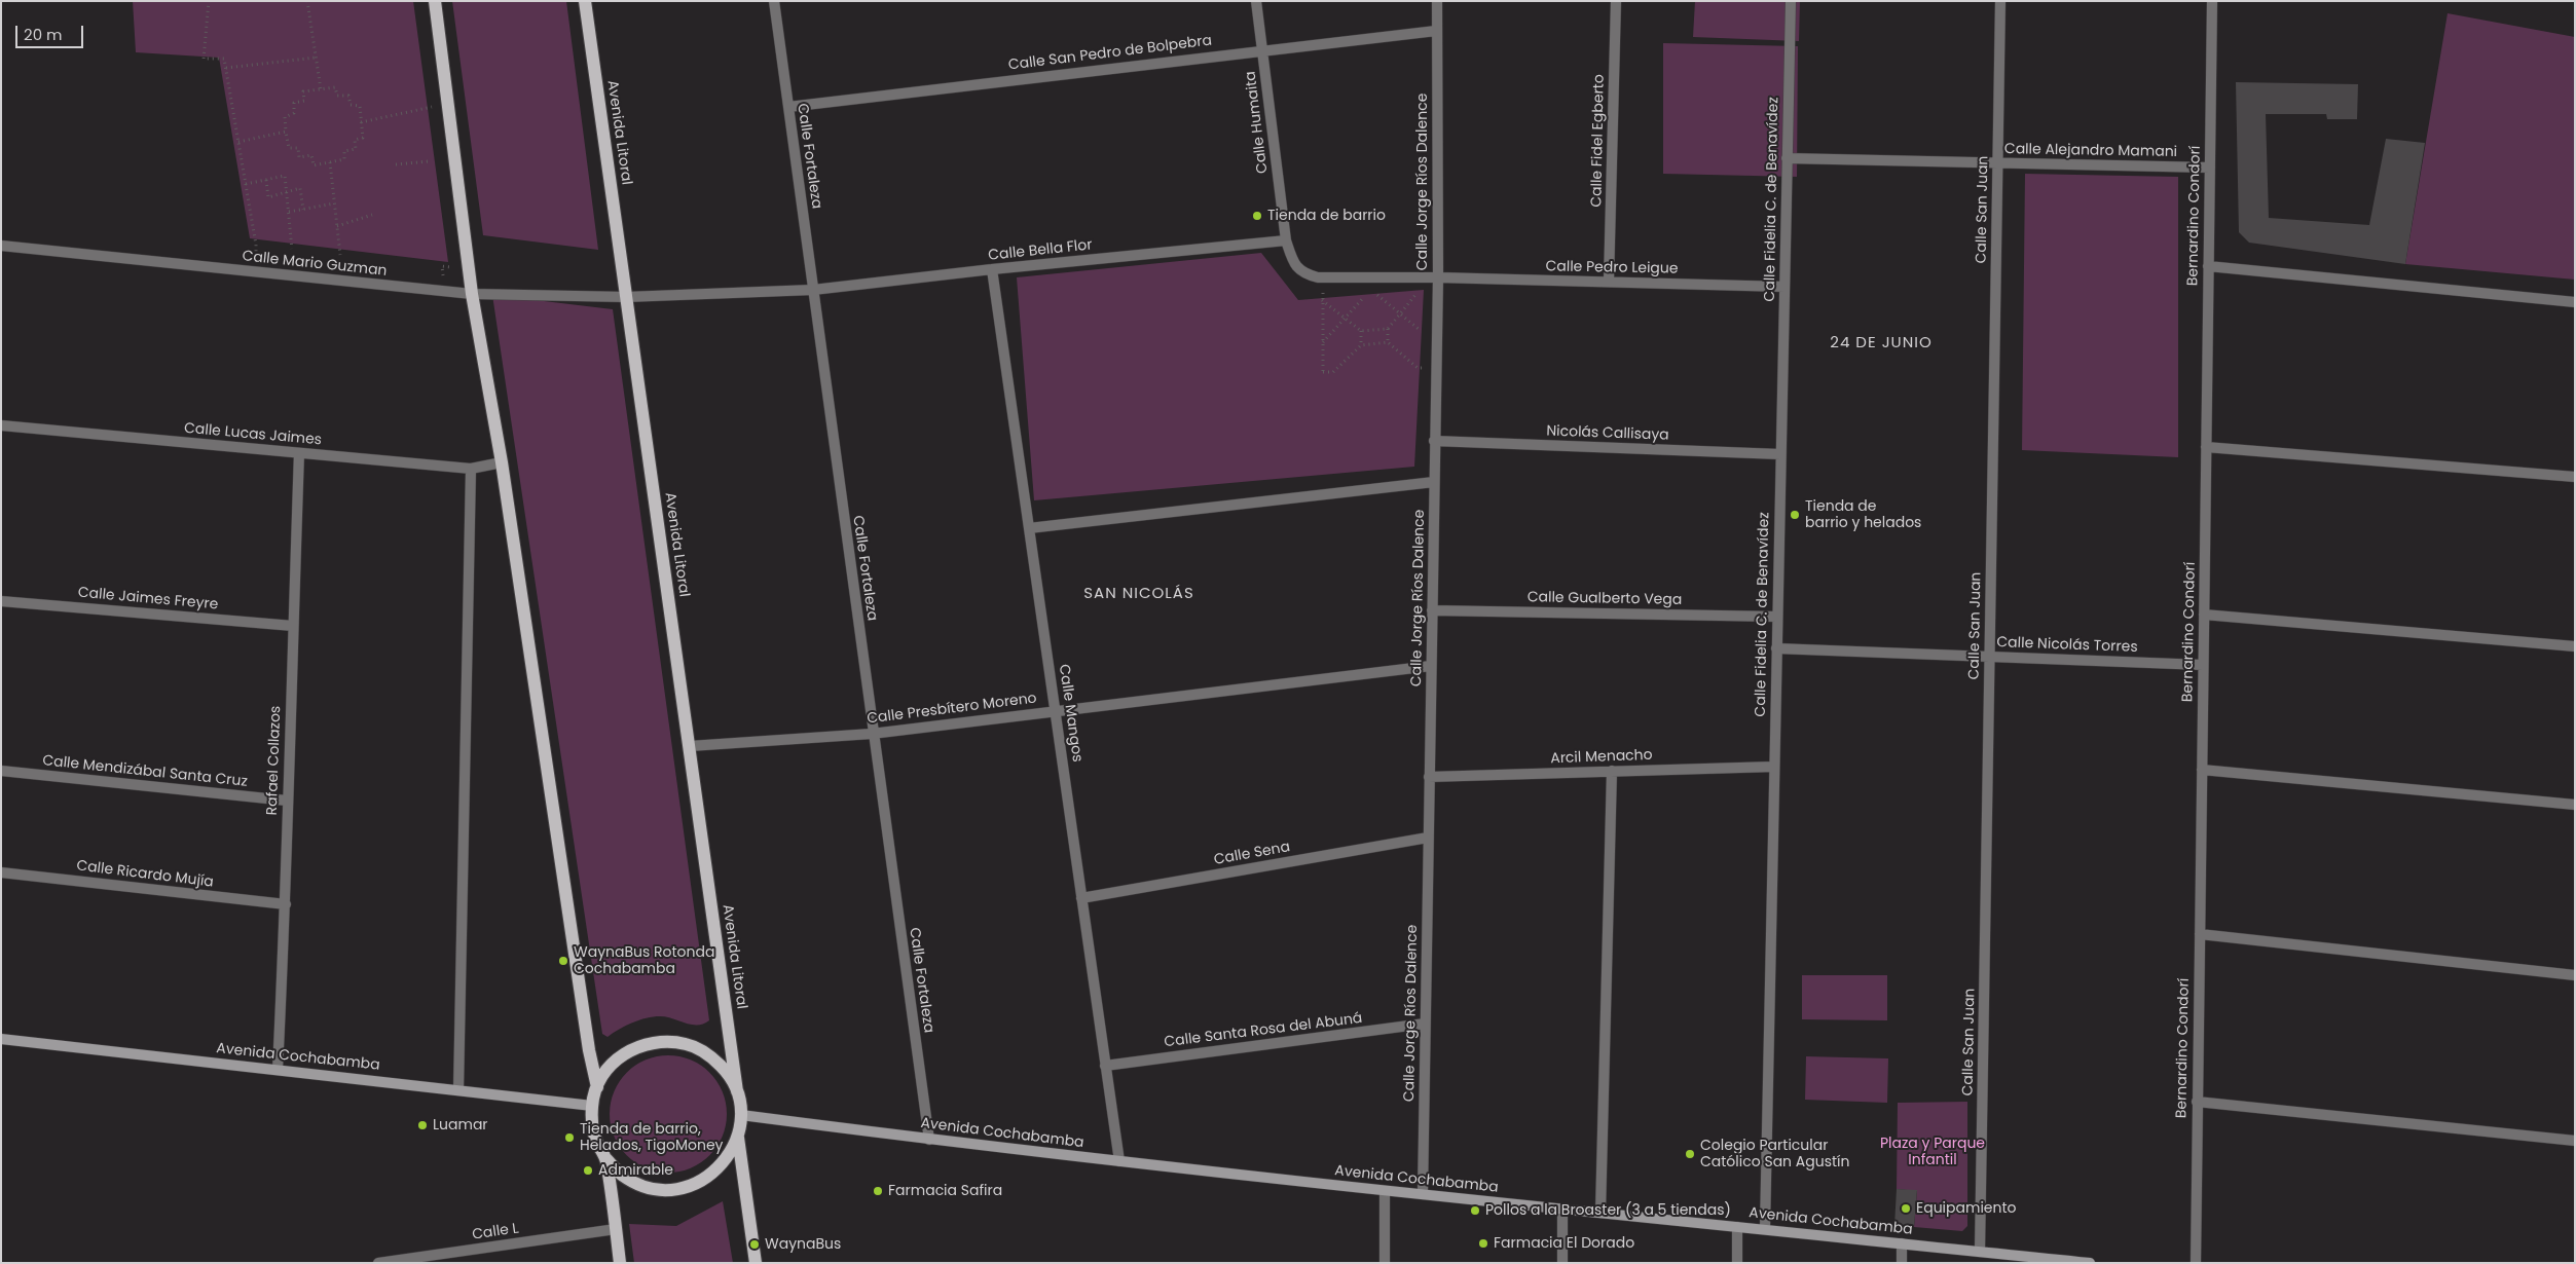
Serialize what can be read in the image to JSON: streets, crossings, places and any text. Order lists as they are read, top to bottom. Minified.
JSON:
{"streets":{"main road":["Avenida Litoral","Avenida Cochabamba"],"street":["Calle San Pedro de Bolpebra","Calle Humaita","Calle Fidel Egberto","Calle Alejandro Mamani","Calle Fortaleza","Calle Jorge Ríos Dalence","Calle Fidelia C. de Benavídez","Calle San Juan","Bernardino Condorí","Calle Bella Flor","Calle Mario Guzman","Calle Pedro Leigue","Nicolás Callisaya","Calle Lucas Jaimes","Calle Jaimes Freyre","Calle Gualberto Vega","Calle Nicolás Torres","Calle Presbítero Moreno","Calle Mangos","Arcil Menacho","Rafael Collazos","Calle Mendizábal Santa Cruz","Calle Sena","Calle Ricardo Mujía","Calle Santa Rosa del Abuná","Calle L"]},"crossings":[["Calle San Pedro de Bolpebra","Calle Humaita"],["Calle San Pedro de Bolpebra","Calle Fortaleza"],["Calle San Pedro de Bolpebra","Calle Jorge Ríos Dalence"],["Calle Humaita","Calle Bella Flor"],["Avenida Litoral","Calle Bella Flor"],["Avenida Litoral","Calle Mario Guzman"],["Avenida Litoral","Calle Presbítero Moreno"],["Avenida Litoral","Avenida Cochabamba"],["Calle Fidel Egberto","Calle Pedro Leigue"],["Calle Alejandro Mamani","Calle Fidelia C. de Benavídez"],["Calle Alejandro Mamani","Calle San Juan"],["Calle Alejandro Mamani","Bernardino Condorí"],["Calle Fortaleza","Calle Bella Flor"],["Calle Fortaleza","Calle Presbítero Moreno"],["Calle Fortaleza","Avenida Cochabamba"],["Calle Jorge Ríos Dalence","Calle Pedro Leigue"],["Calle Jorge Ríos Dalence","Nicolás Callisaya"],["Calle Jorge Ríos Dalence","Calle Gualberto Vega"],["Calle Jorge Ríos Dalence","Calle Presbítero Moreno"],["Calle Jorge Ríos Dalence","Arcil Menacho"],["Calle Jorge Ríos Dalence","Calle Sena"],["Calle Jorge Ríos Dalence","Calle Santa Rosa del Abuná"],["Calle Jorge Ríos Dalence","Avenida Cochabamba"],["Calle Fidelia C. de Benavídez","Calle Pedro Leigue"],["Calle Fidelia C. de Benavídez","Nicolás Callisaya"],["Calle Fidelia C. de Benavídez","Calle Gualberto Vega"],["Calle Fidelia C. de Benavídez","Calle Nicolás Torres"],["Calle Fidelia C. de Benavídez","Arcil Menacho"],["Calle Fidelia C. de Benavídez","Avenida Cochabamba"],["Calle San Juan","Calle Nicolás Torres"],["Calle San Juan","Avenida Cochabamba"],["Bernardino Condorí","Calle Nicolás Torres"],["Calle Bella Flor","Calle Mario Guzman"],["Calle Bella Flor","Calle Mangos"],["Calle Lucas Jaimes","Rafael Collazos"],["Calle Jaimes Freyre","Rafael Collazos"],["Calle Presbítero Moreno","Calle Mangos"],["Calle Mangos","Calle Sena"],["Calle Mangos","Calle Santa Rosa del Abuná"],["Calle Mangos","Avenida Cochabamba"],["Rafael Collazos","Calle Mendizábal Santa Cruz"],["Rafael Collazos","Calle Ricardo Mujía"],["Rafael Collazos","Avenida Cochabamba"]],"districts":["24 DE JUNIO","SAN NICOLÁS"],"parks":["Plaza y Parque Infantil"],"places":["Tienda de barrio","Tienda de barrio y helados","WaynaBus Rotonda Cochabamba","Luamar","Tienda de barrio, Helados, TigoMoney","Colegio Particular Católico San Agustín","Admirable","Farmacia Safira","Equipamiento","Pollos a la Broaster (3 a 5 tiendas)","Farmacia El Dorado","WaynaBus"],"scale_bar":"20 m"}
